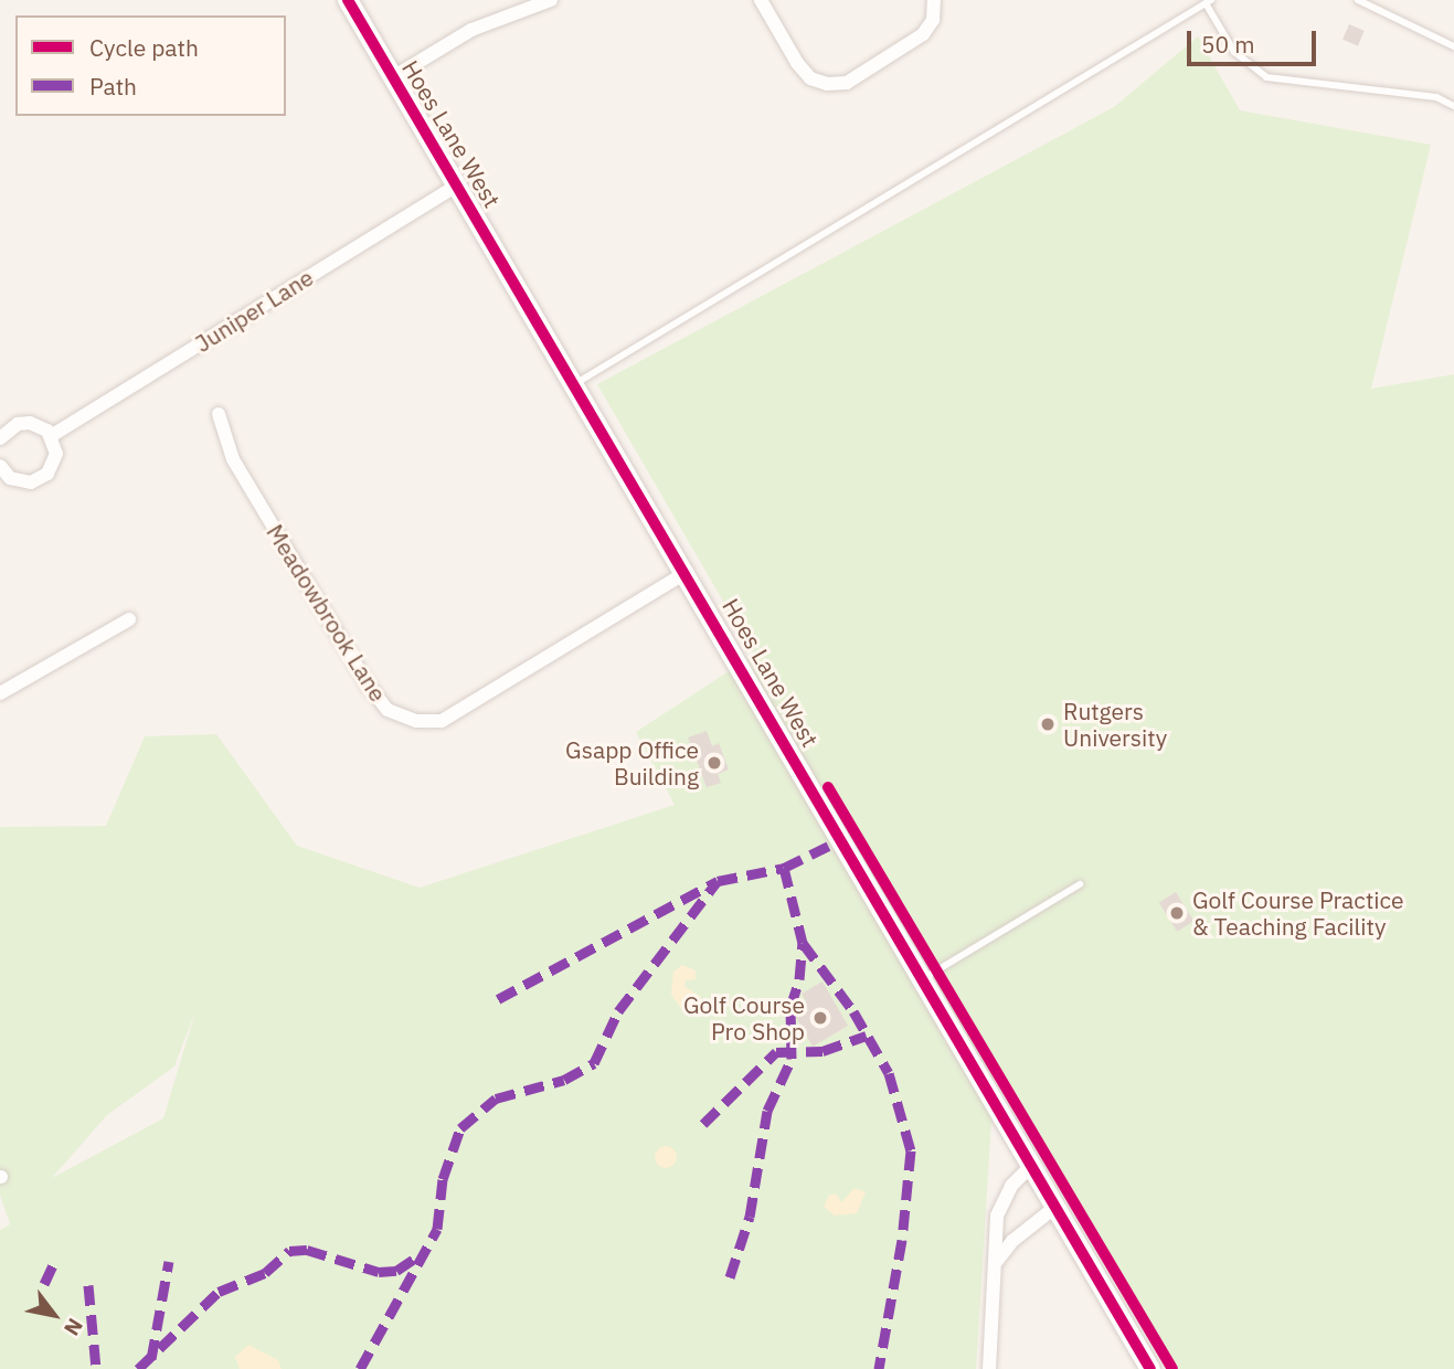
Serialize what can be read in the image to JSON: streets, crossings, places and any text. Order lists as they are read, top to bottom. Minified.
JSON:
{"streets":{"street":["Hoes Lane West","Juniper Lane","Meadowbrook Lane"]},"crossings":[["Hoes Lane West","Juniper Lane"],["Hoes Lane West","Meadowbrook Lane"]],"places":["Rutgers University","Gsapp Office Building","Golf Course Practice & Teaching Facility","Golf Course Pro Shop"],"legend":["Cycle path","Path"],"scale_bar":"50 m","north":"bottom right"}
